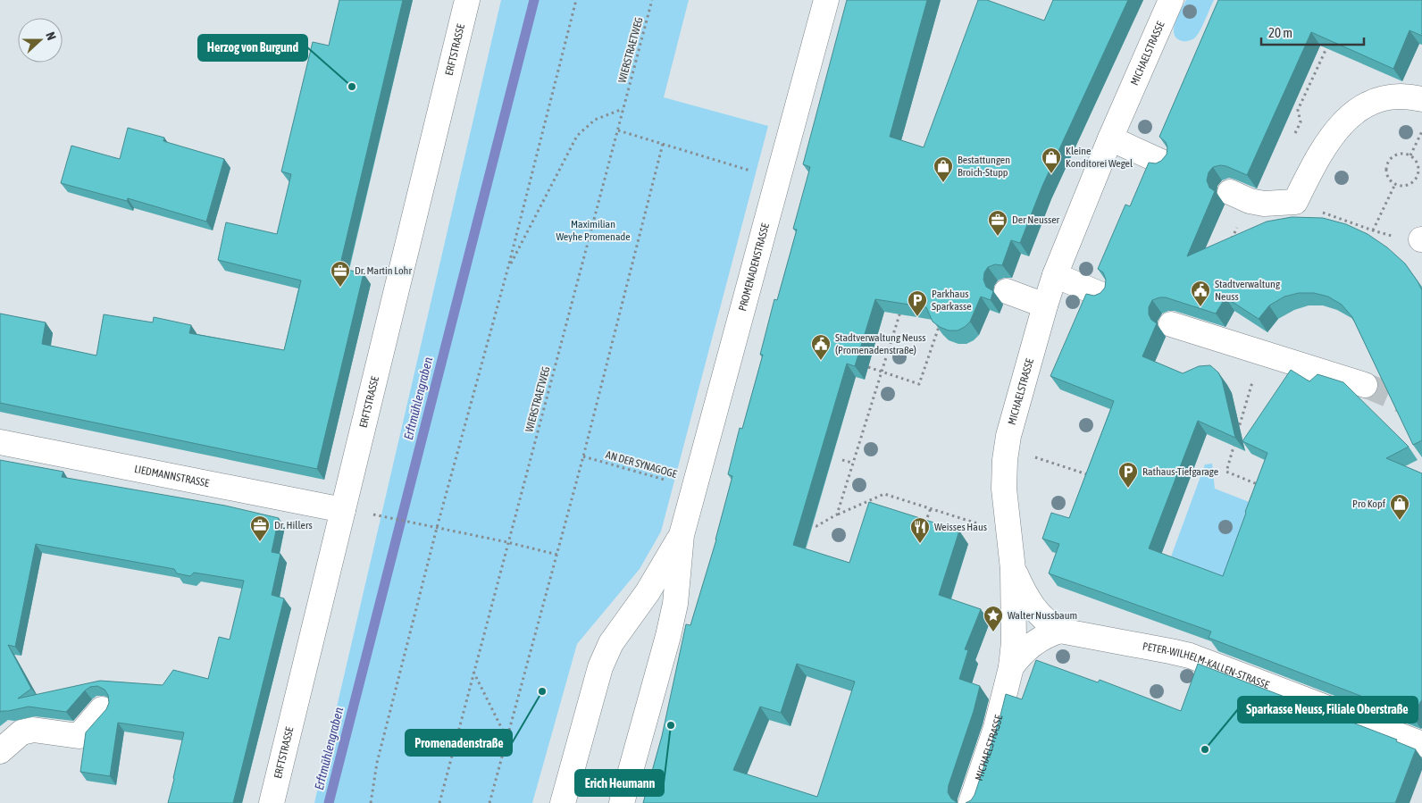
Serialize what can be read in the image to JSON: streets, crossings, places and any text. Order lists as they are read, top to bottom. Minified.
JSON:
{"streets":{"street":["ERFTSTRASSE","MICHAELSTRASSE","PROMENADENSTRASSE","LIEDMANNSTRASSE","PETER-WILHELM-KALLEN-STRASSE"],"path":["WIERSTRAETWEG","AN DER SYNAGOGE"]},"crossings":[["ERFTSTRASSE","LIEDMANNSTRASSE"],["MICHAELSTRASSE","PETER-WILHELM-KALLEN-STRASSE"],["PROMENADENSTRASSE","AN DER SYNAGOGE"]],"water":["Erftmühlengraben"],"parks":["Maximilian Weyhe Promenade"],"places":{"other":["Herzog von Burgund","Promenadenstraße","Erich Heumann","Sparkasse Neuss, Filiale Oberstraße"],"shop":["Kleine Konditorei Wegel","Bestattungen Broich-Stupp","Pro Kopf"],"office":["Der Neusser","Dr. Martin Lohr","Dr. Hillers"],"public building":["Stadtverwaltung Neuss","Stadtverwaltung Neuss (Promenadenstraße)"],"parking":["Parkhaus Sparkasse","Rathaus-Tiefgarage"],"restaurant":["Weisses Haus"],"place":["Walter Nussbaum"]},"scale_bar":"20 m","north":"right"}
